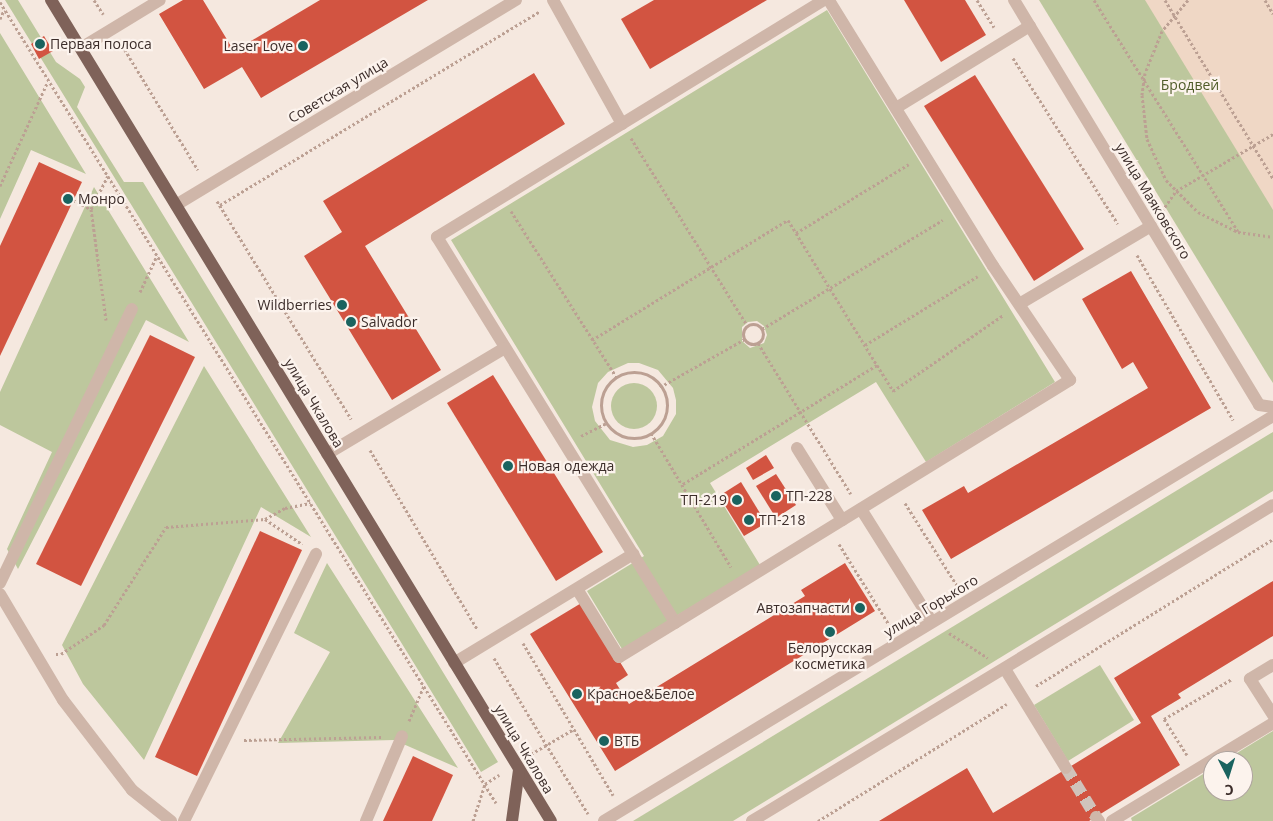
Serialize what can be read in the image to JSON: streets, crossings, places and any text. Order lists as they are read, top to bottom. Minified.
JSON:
{"streets":{"main road":["улица Чкалова"],"street":["Советская улица","улица Маяковского","улица Горького"]},"crossings":[["Советская улица","улица Чкалова"]],"parks":["Бродвей"],"places":["Первая полоса","Laser Love","Монро","Wildberries","Salvador","Новая одежда","ТП-228","ТП-219","ТП-218","Автозапчасти","Белорусская косметика","Красное&Белое","ВТБ"],"north":"bottom"}
